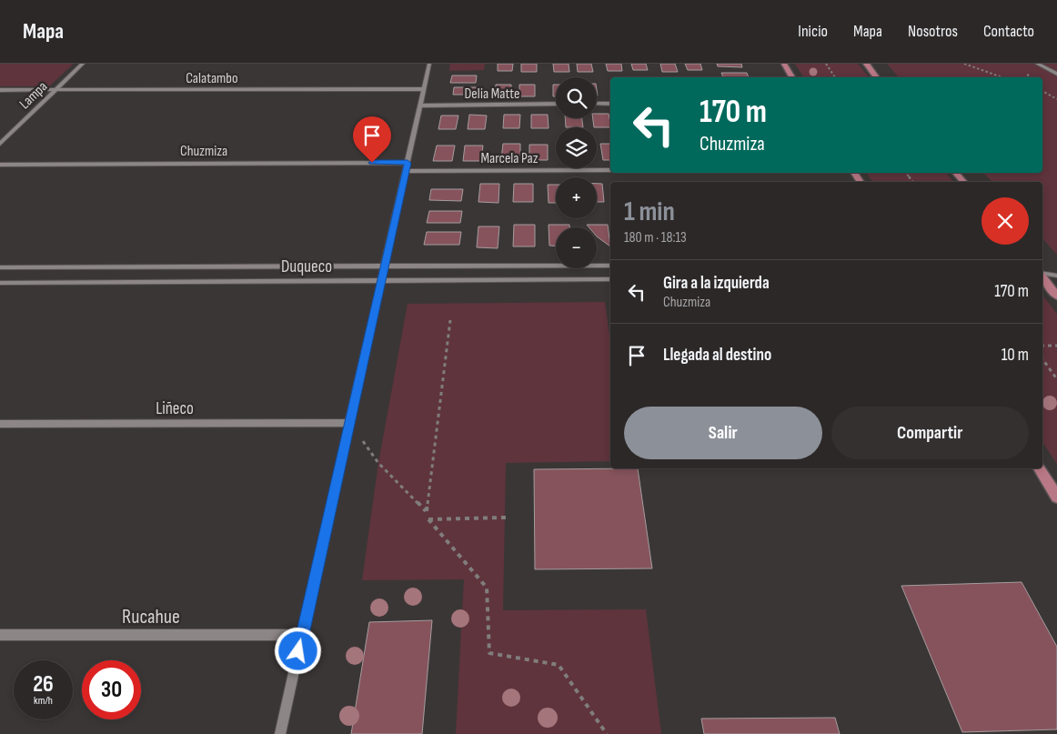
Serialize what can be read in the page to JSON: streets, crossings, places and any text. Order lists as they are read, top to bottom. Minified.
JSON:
{"streets":{"street":["Calatambo","Delia Matte","Lampa","Chuzmiza","Marcela Paz","Duqueco","Liñeco","Rucahue"]},"crossings":[["Calatambo","Lampa"]],"page":{"header":"Mapa","nav":["Inicio","Mapa","Nosotros","Contacto"],"map_buttons":["+","−"],"turn":["170 m","Chuzmiza"],"heading":["1 min","180 m · 18:13"],"list":[{"name":"Gira a la izquierda","note":"Chuzmiza","value":"170 m"},{"name":"Llegada al destino","value":"10 m"}],"buttons":["Salir","Compartir"],"speed":"26 km/h","limit":"30"}}
